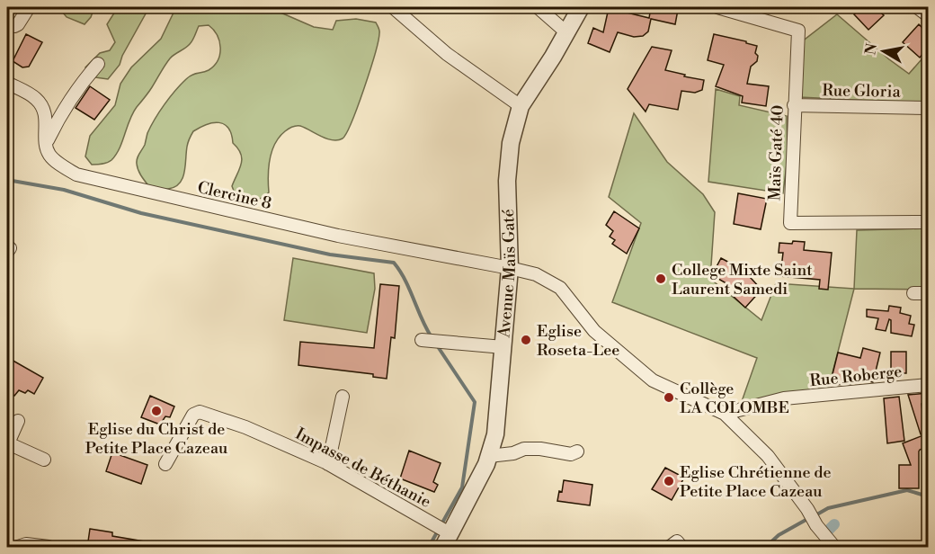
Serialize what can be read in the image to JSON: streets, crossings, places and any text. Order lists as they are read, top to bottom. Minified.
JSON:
{"streets":{"street":["Rue Gloria","Maïs Gaté 40","Clercine 8","Avenue Maïs Gaté","Rue Roberge","Impasse de Béthanie"]},"crossings":[["Rue Gloria","Maïs Gaté 40"],["Clercine 8","Avenue Maïs Gaté"],["Clercine 8","Rue Roberge"],["Avenue Maïs Gaté","Impasse de Béthanie"]],"places":["College Mixte Saint Laurent Samedi","Eglise Roseta-Lee","Collège LA COLOMBE","Eglise du Christ de Petite Place Cazeau","Eglise Chrétienne de Petite Place Cazeau"],"north":"left"}
